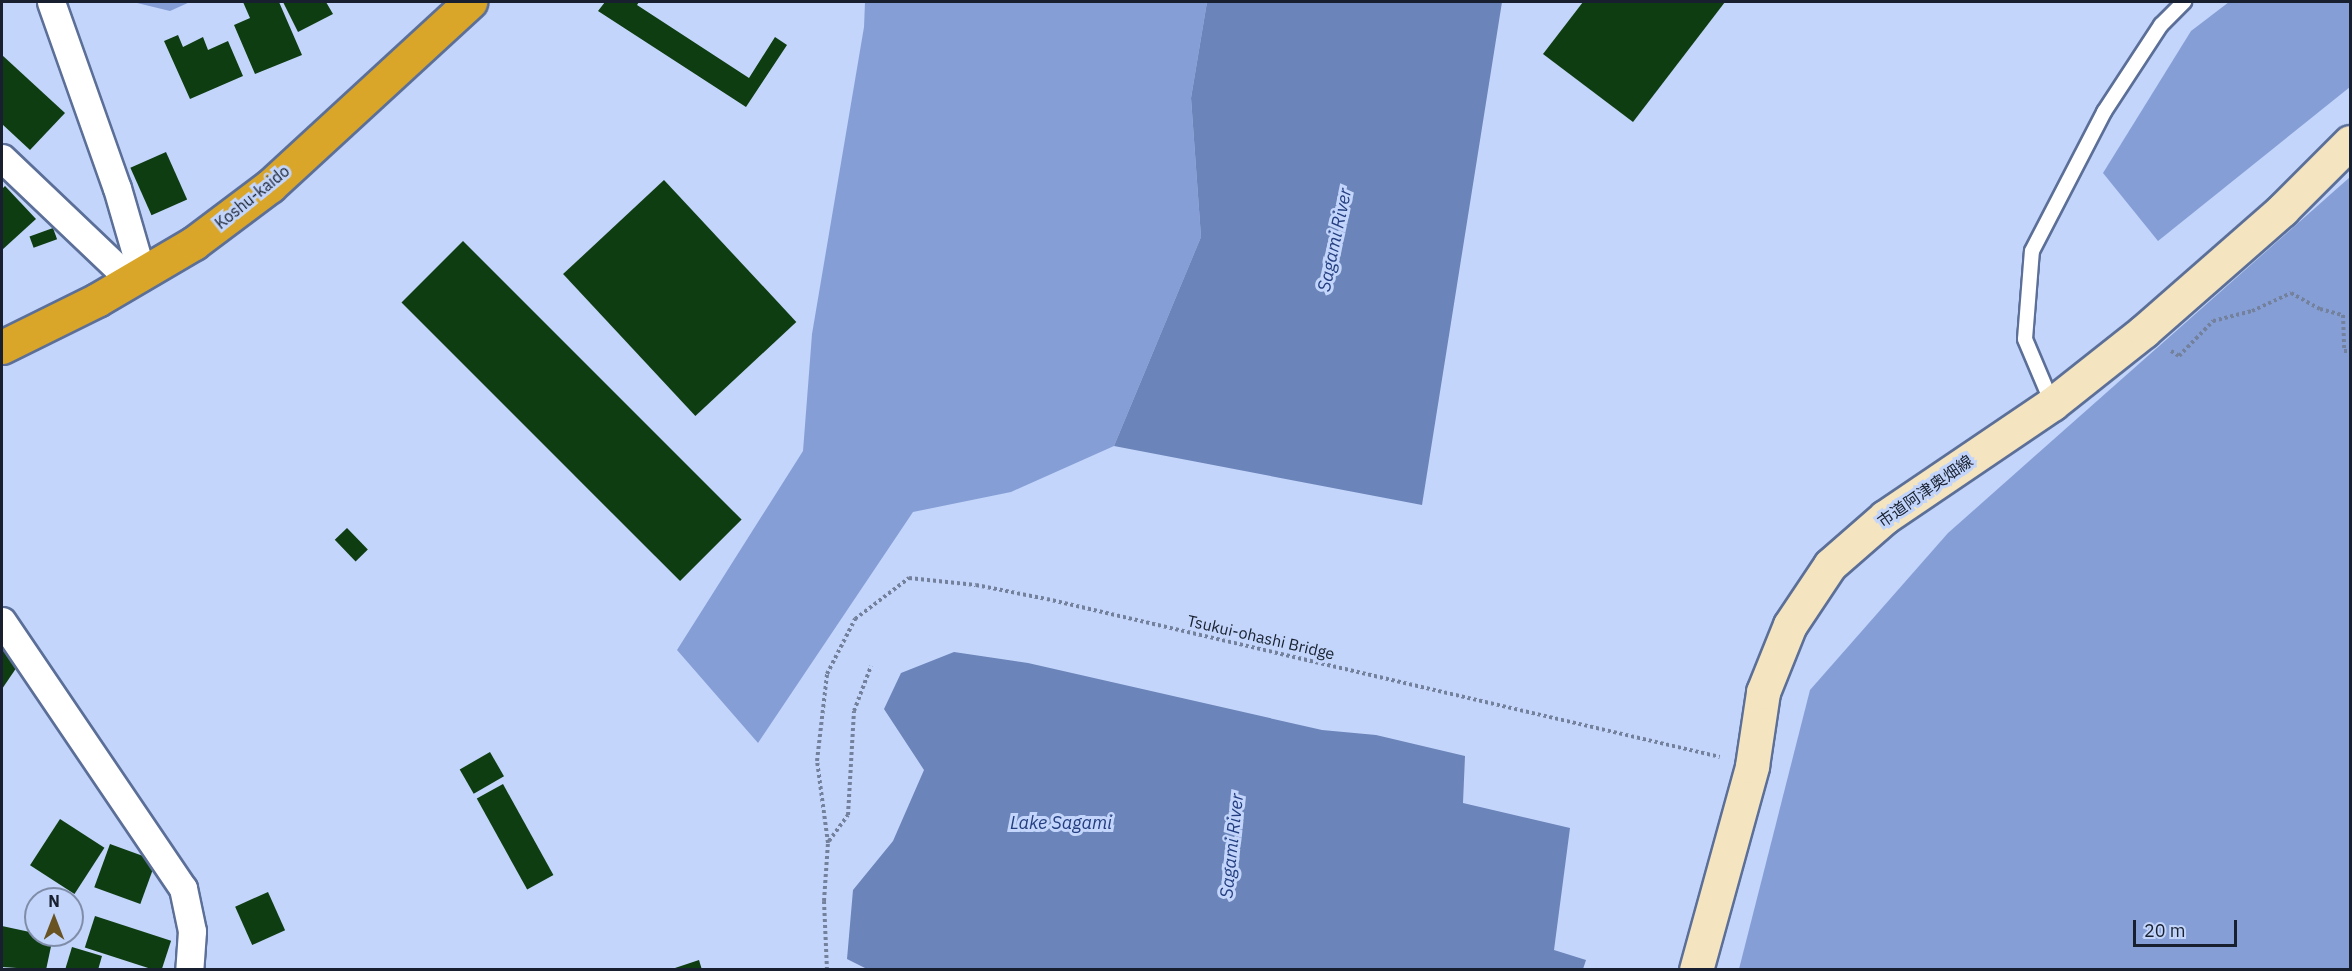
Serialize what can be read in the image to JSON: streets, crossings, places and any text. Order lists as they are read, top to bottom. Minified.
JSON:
{"streets":{"highway":["Koshu-kaido"],"street":["市道阿津奥畑線"],"path":["Tsukui-ohashi Bridge"]},"crossings":[["市道阿津奥畑線","Tsukui-ohashi Bridge"]],"water":["Sagami River","Lake Sagami"],"scale_bar":"20 m","north":"top"}
